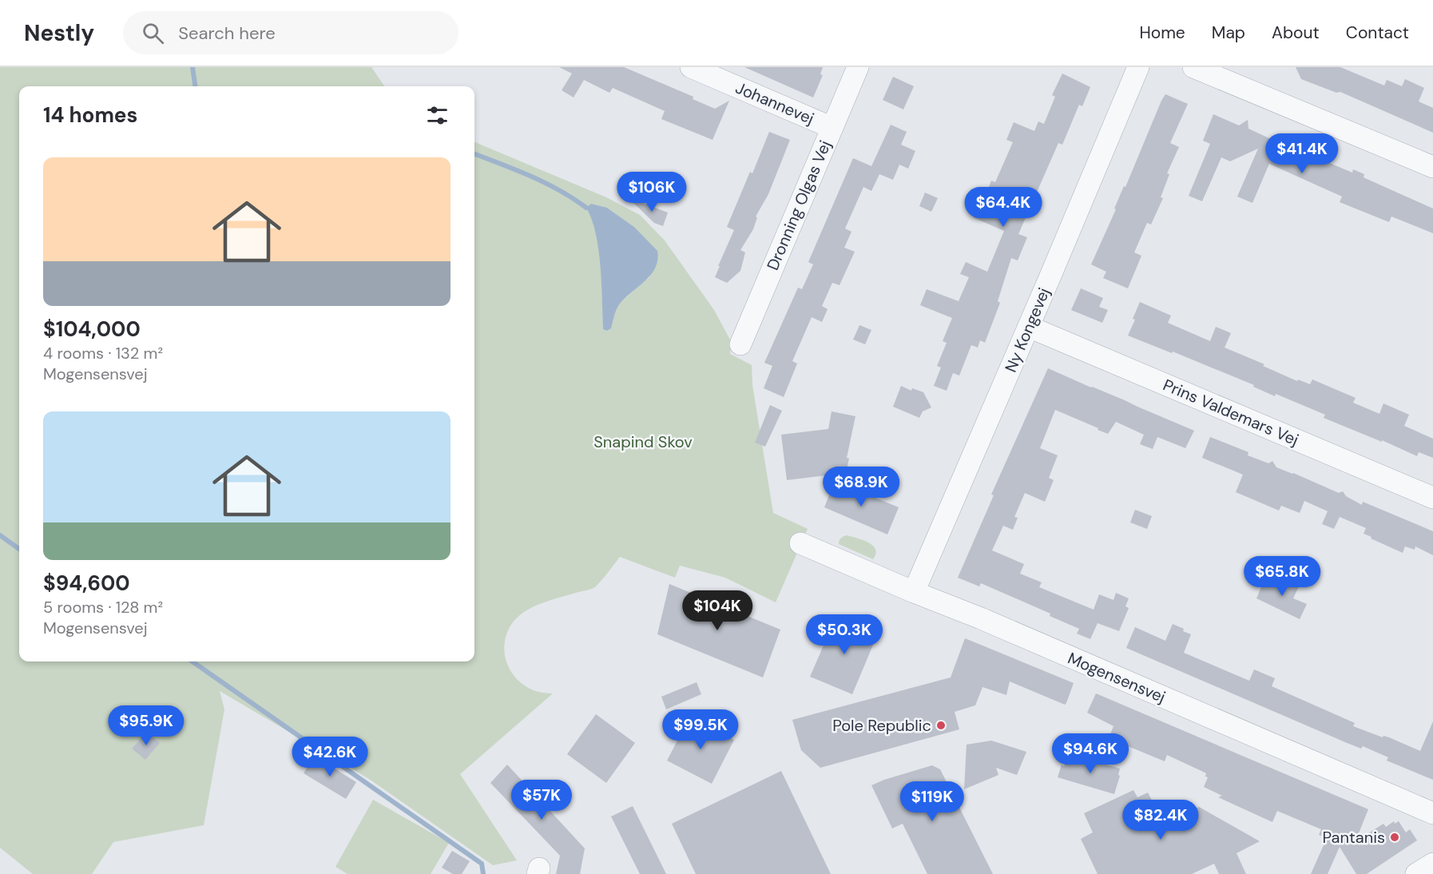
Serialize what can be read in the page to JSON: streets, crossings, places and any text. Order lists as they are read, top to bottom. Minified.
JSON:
{"streets":{"street":["Johannevej","Dronning Olgas Vej","Ny Kongevej","Prins Valdemars Vej","Mogensensvej"]},"crossings":[["Johannevej","Dronning Olgas Vej"],["Ny Kongevej","Prins Valdemars Vej"],["Ny Kongevej","Mogensensvej"]],"parks":["Snapind Skov"],"places":["Pole Republic","Pantanis"],"page":{"header":"Nestly","search":"Search here","nav":["Home","Map","About","Contact"],"heading":"14 homes","price":["$41.4K","$106K","$64.4K","$68.9K","$65.8K","$104K","$50.3K","$95.9K","$99.5K","$94.6K","$42.6K","$57K","$119K","$82.4K"],"list":[{"name":"$104,000","note":"4 rooms · 132 m² · Mogensensvej"},{"name":"$94,600","note":"5 rooms · 128 m² · Mogensensvej"}]}}
